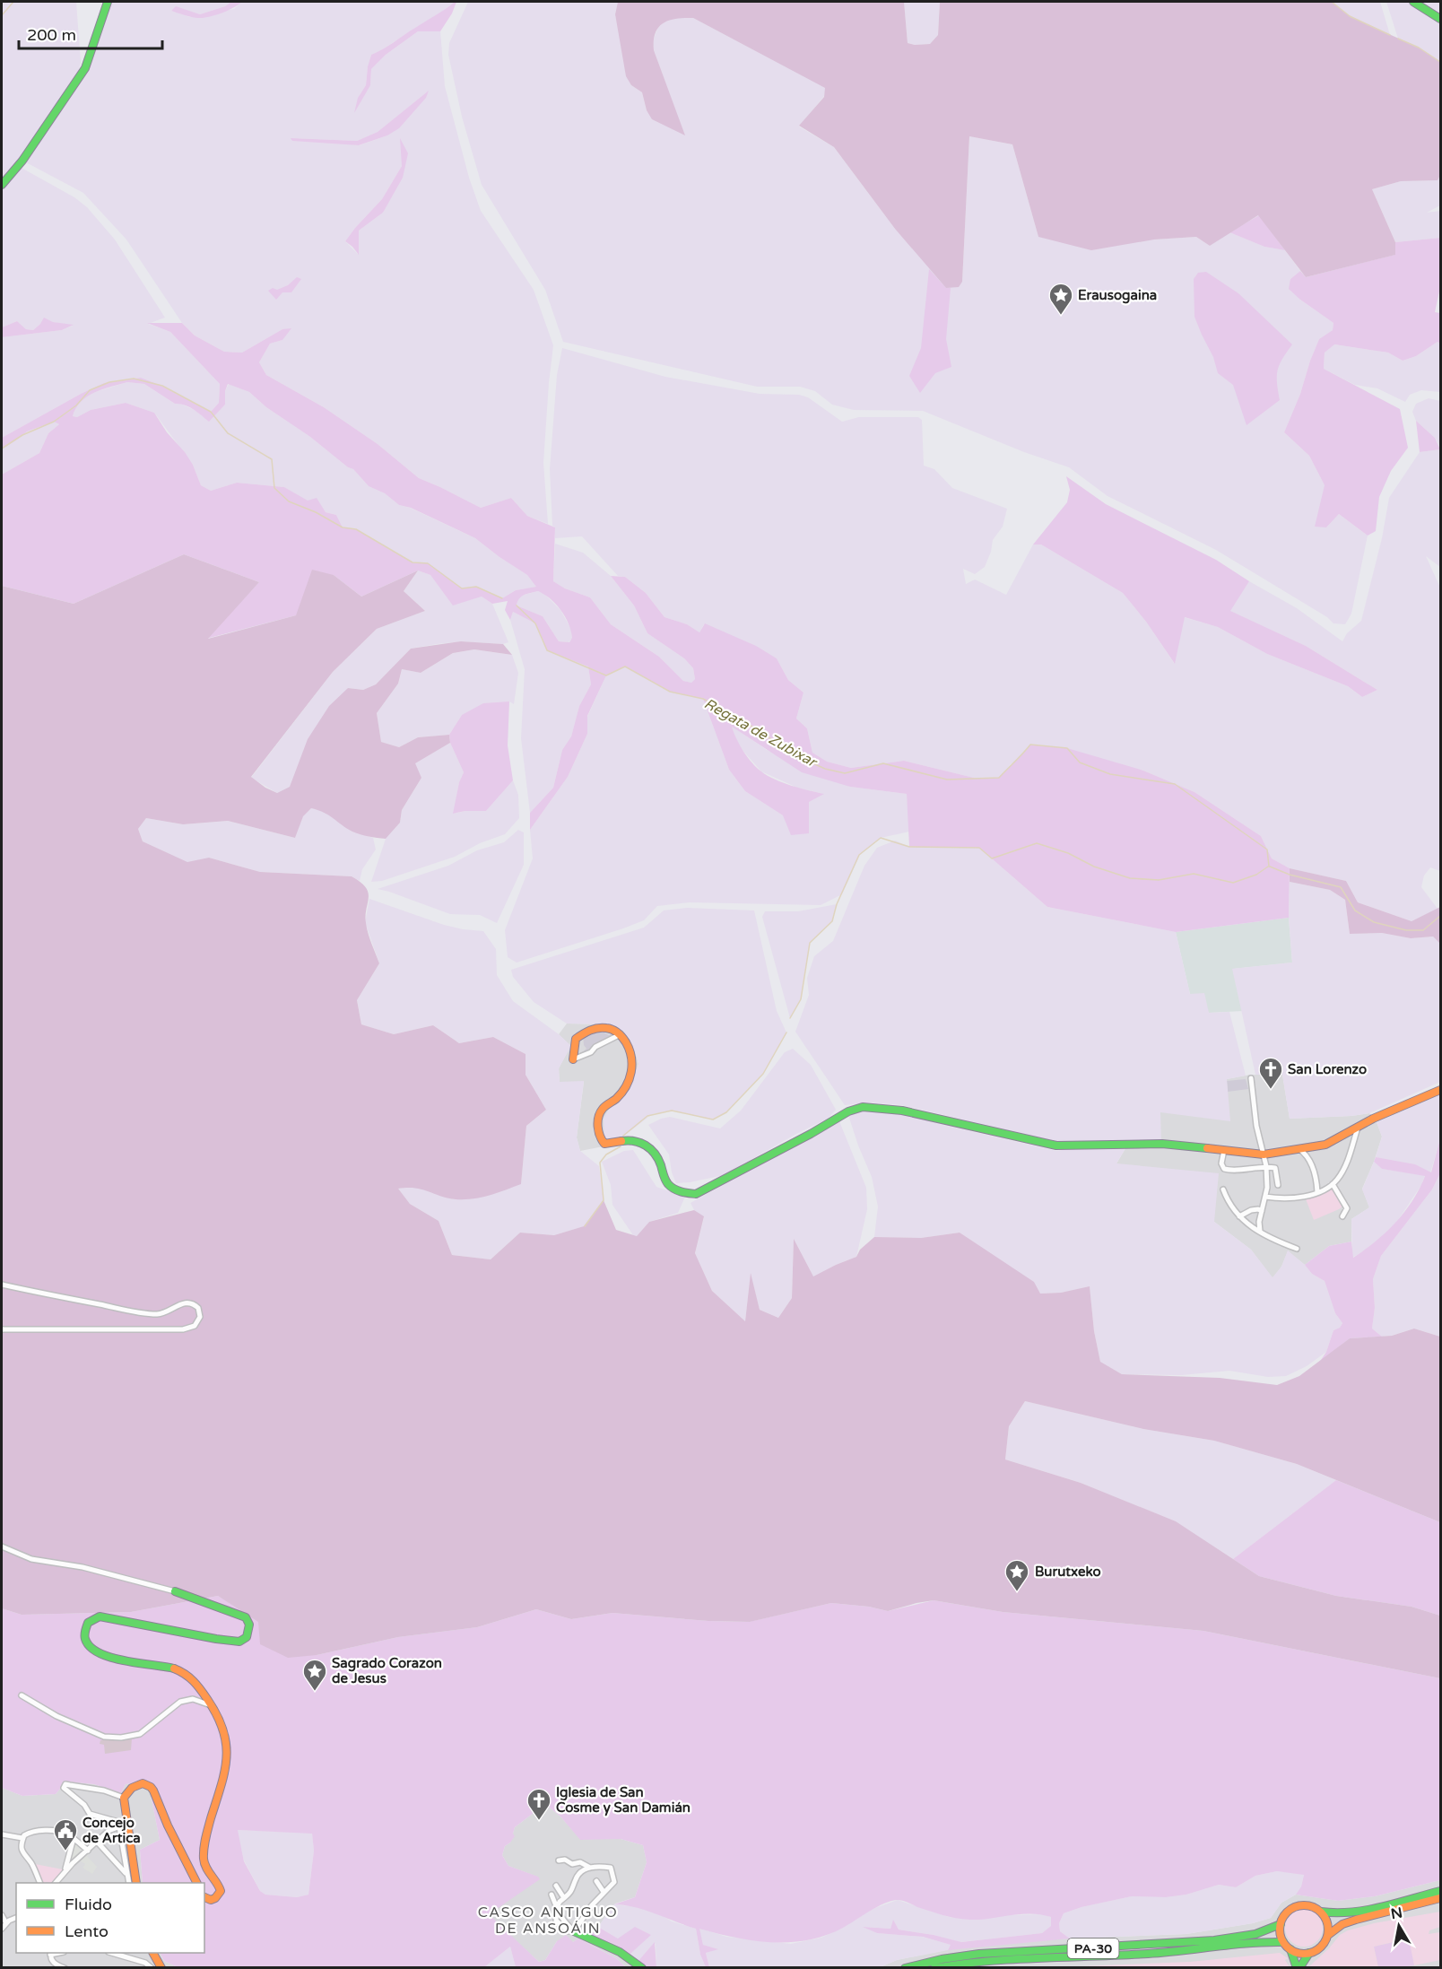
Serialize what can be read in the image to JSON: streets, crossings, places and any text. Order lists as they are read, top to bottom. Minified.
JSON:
{"streets":{"main road":["PA-30"]},"districts":["CASCO ANTIGUO DE ANSOÁIN"],"water":["Regata de Zubixar"],"places":{"place":["Erausogaina","Burutxeko","Sagrado Corazon de Jesus"],"church":["San Lorenzo","Iglesia de San Cosme y San Damián"],"public building":["Concejo de Artica"]},"legend":["Fluido","Lento"],"scale_bar":"200 m","north":"top"}
